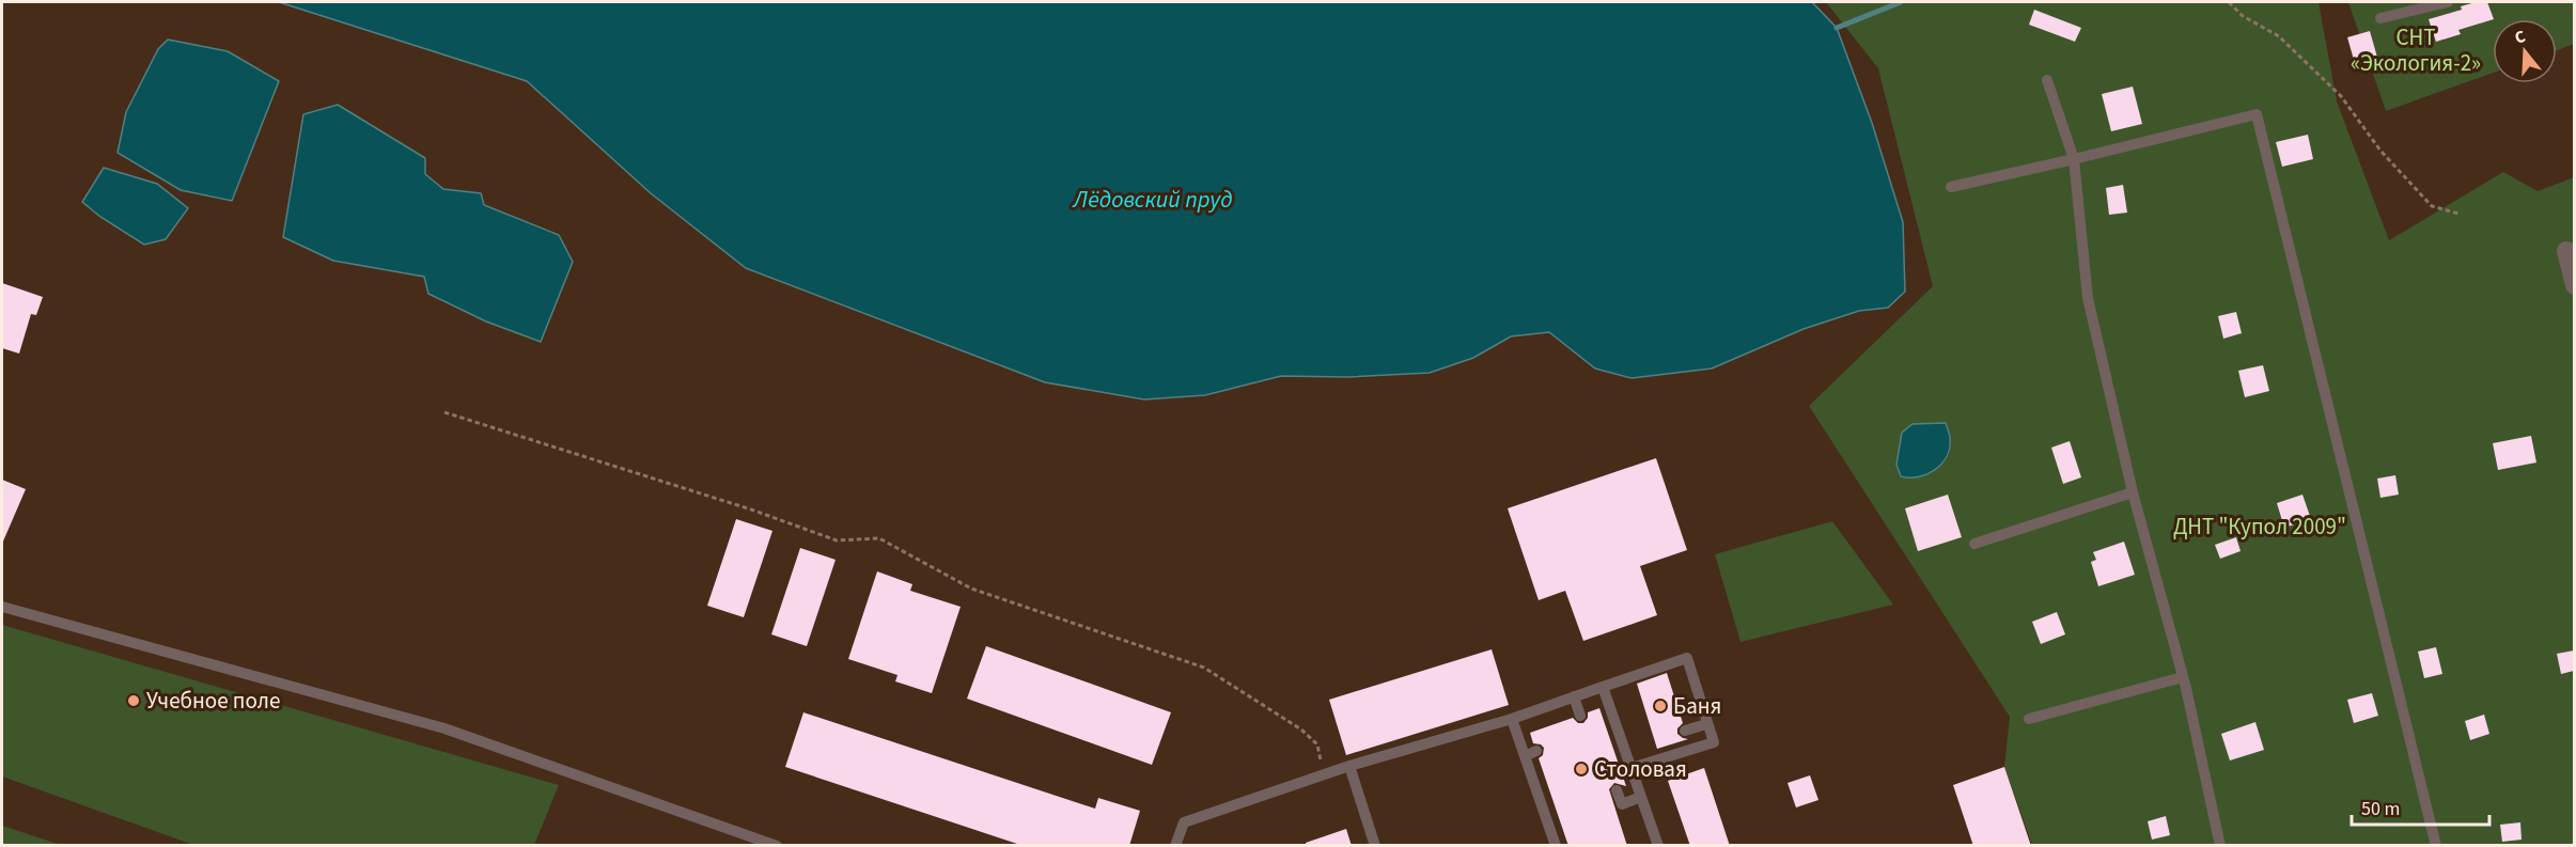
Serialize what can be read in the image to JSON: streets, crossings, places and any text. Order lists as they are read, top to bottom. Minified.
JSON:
{"water":["Лёдовский пруд"],"parks":["СНТ «Экология-2»","ДНТ \"Купол 2009\""],"places":["Учебное поле","Баня","Столовая"],"scale_bar":"50 m","north":"top"}
